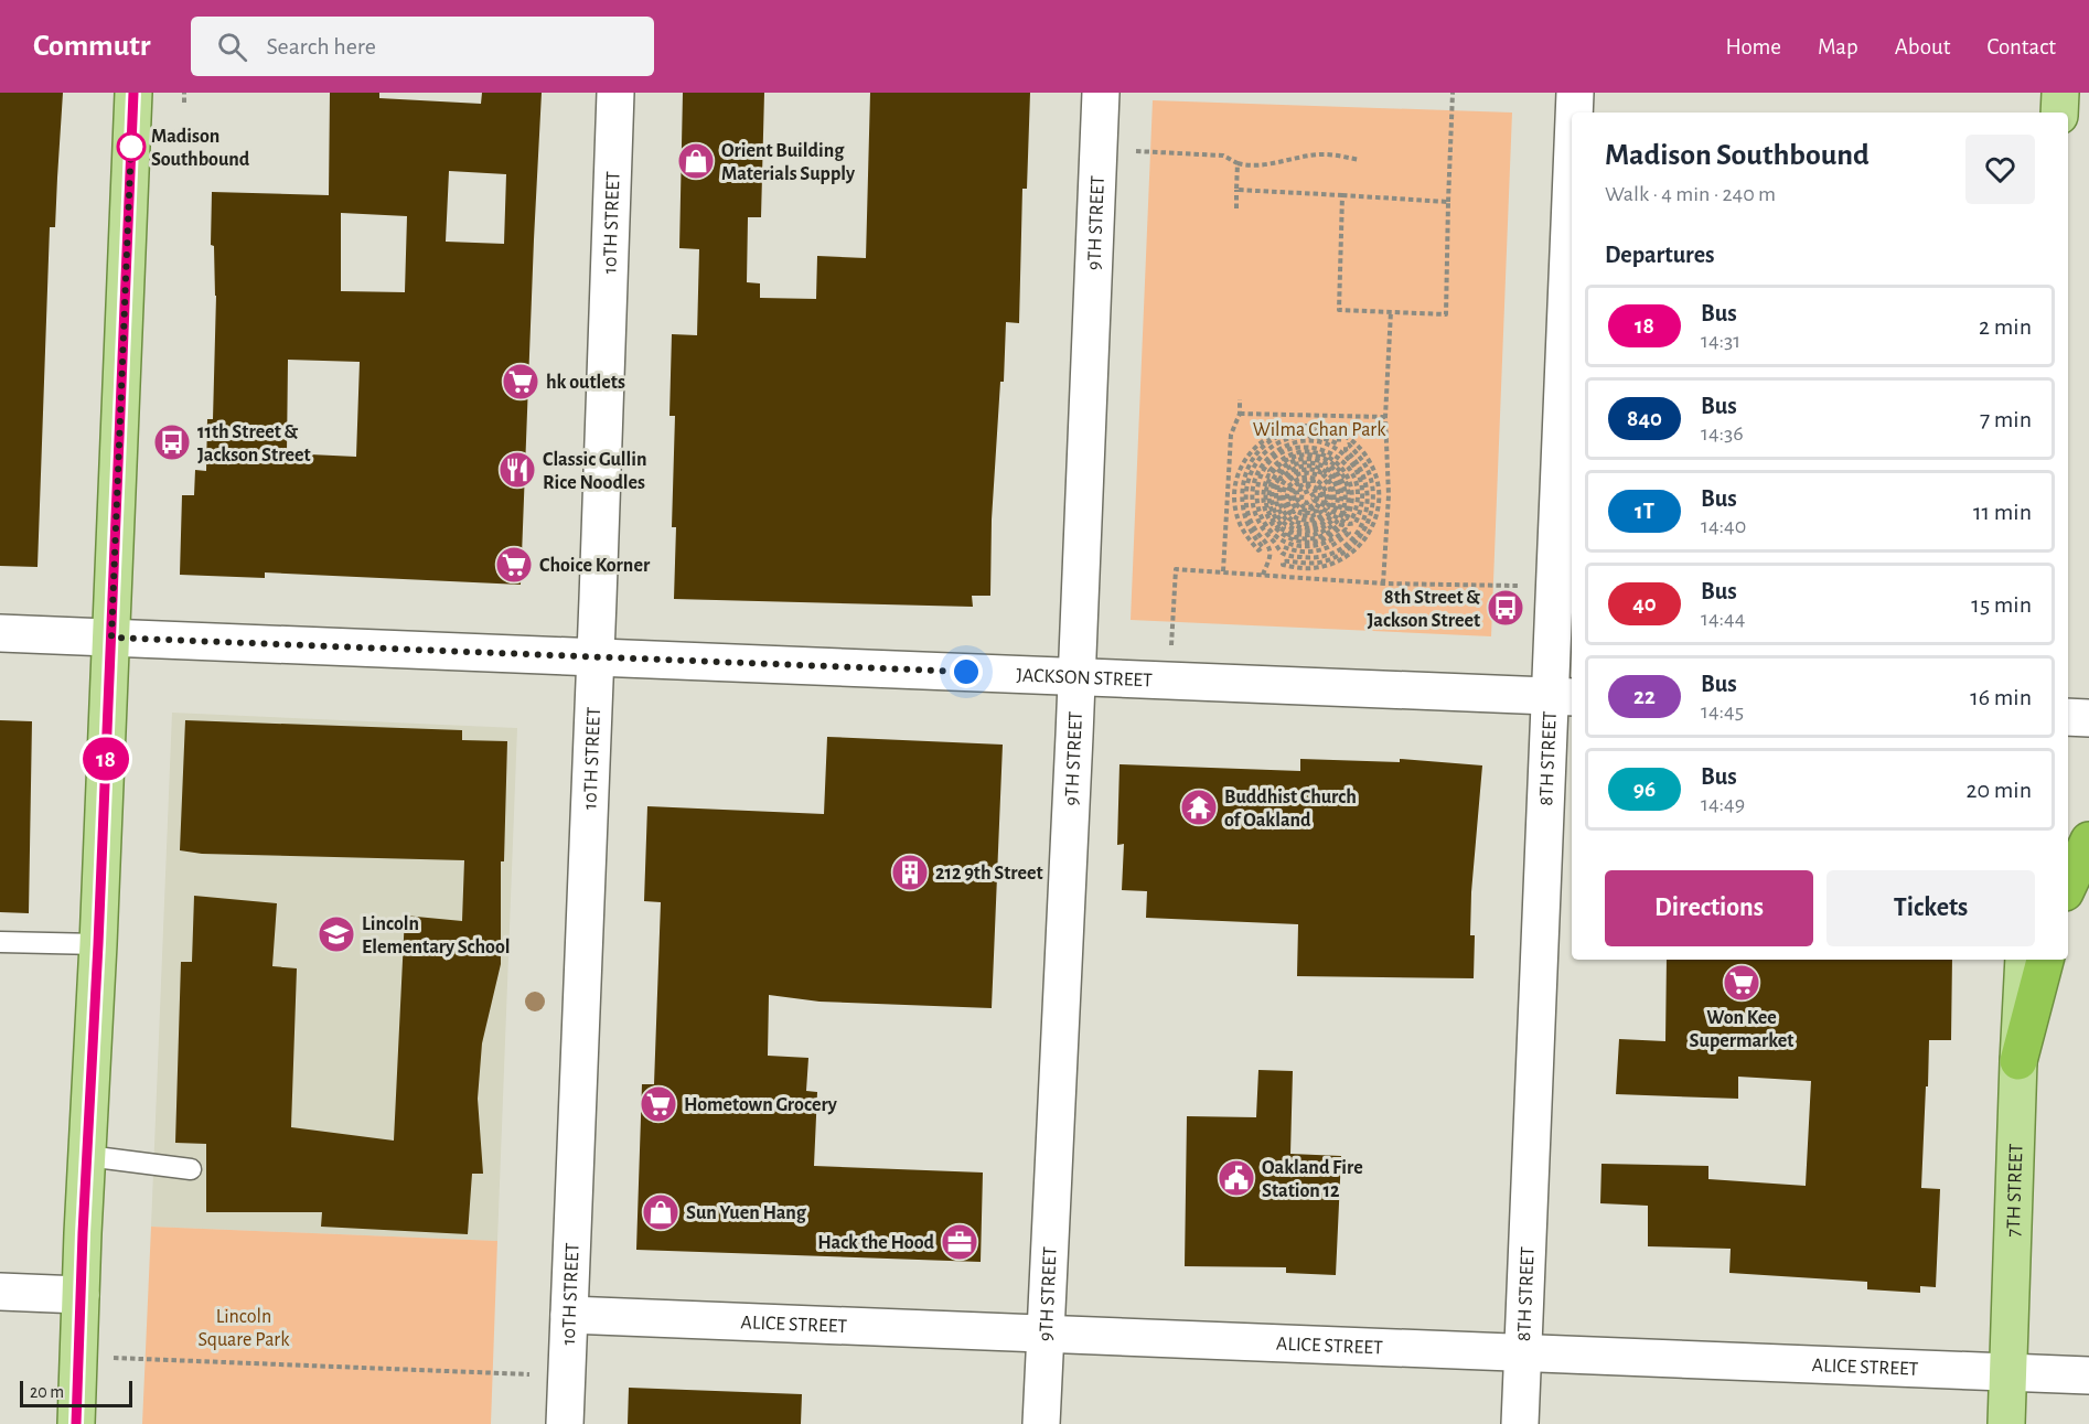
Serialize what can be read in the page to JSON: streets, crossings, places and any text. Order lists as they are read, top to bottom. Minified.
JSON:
{"streets":{"main road":["7TH STREET"],"street":["10TH STREET","9TH STREET","JACKSON STREET","8TH STREET","ALICE STREET"]},"crossings":[["10TH STREET","JACKSON STREET"],["10TH STREET","ALICE STREET"],["9TH STREET","JACKSON STREET"],["9TH STREET","ALICE STREET"],["JACKSON STREET","8TH STREET"],["8TH STREET","ALICE STREET"],["7TH STREET","ALICE STREET"]],"parks":["Wilma Chan Park","Lincoln Square Park"],"places":{"other":["Madison Southbound"],"shop":["Orient Building Materials Supply","Sun Yuen Hang"],"supermarket":["hk outlets","Choice Korner","Won Kee Supermarket","Hometown Grocery"],"bus stop":["11th Street & Jackson Street","8th Street & Jackson Street"],"restaurant":["Classic Gullin Rice Noodles"],"temple":["Buddhist Church of Oakland"],"building":["212 9th Street"],"school or university":["Lincoln Elementary School"],"public building":["Oakland Fire Station 12"],"office":["Hack the Hood"]},"lines":["bus line 18"],"scale_bar":"20 m","page":{"header":"Commutr","search":"Search here","nav":["Home","Map","About","Contact"],"on_map":"18","heading":[["Madison Southbound","Walk · 4 min · 240 m"],"Departures"],"list":[{"mark":"18","name":"Bus","note":"14:31","value":"2 min"},{"mark":"840","name":"Bus","note":"14:36","value":"7 min"},{"mark":"1T","name":"Bus","note":"14:40","value":"11 min"},{"mark":"40","name":"Bus","note":"14:44","value":"15 min"},{"mark":"22","name":"Bus","note":"14:45","value":"16 min"},{"mark":"96","name":"Bus","note":"14:49","value":"20 min"}],"buttons":["Directions","Tickets"],"scale":"20 m"}}
